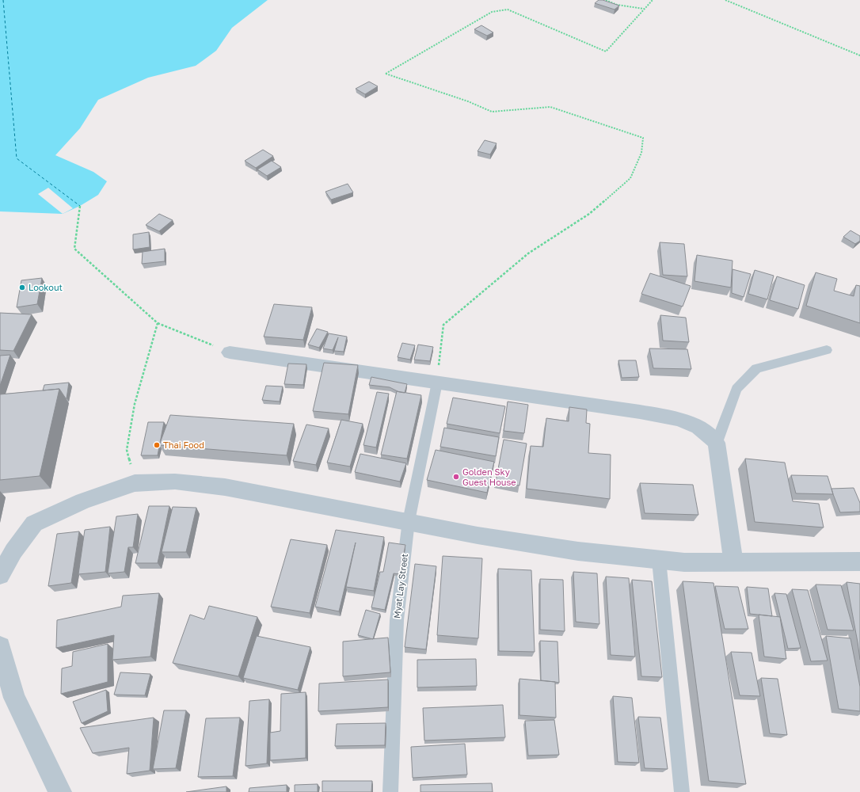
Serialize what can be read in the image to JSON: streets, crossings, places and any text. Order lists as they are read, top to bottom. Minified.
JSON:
{"streets":{"lane":["Myat Lay Street"]},"places":["Lookout","Thai Food","Golden Sky Guest House"]}
